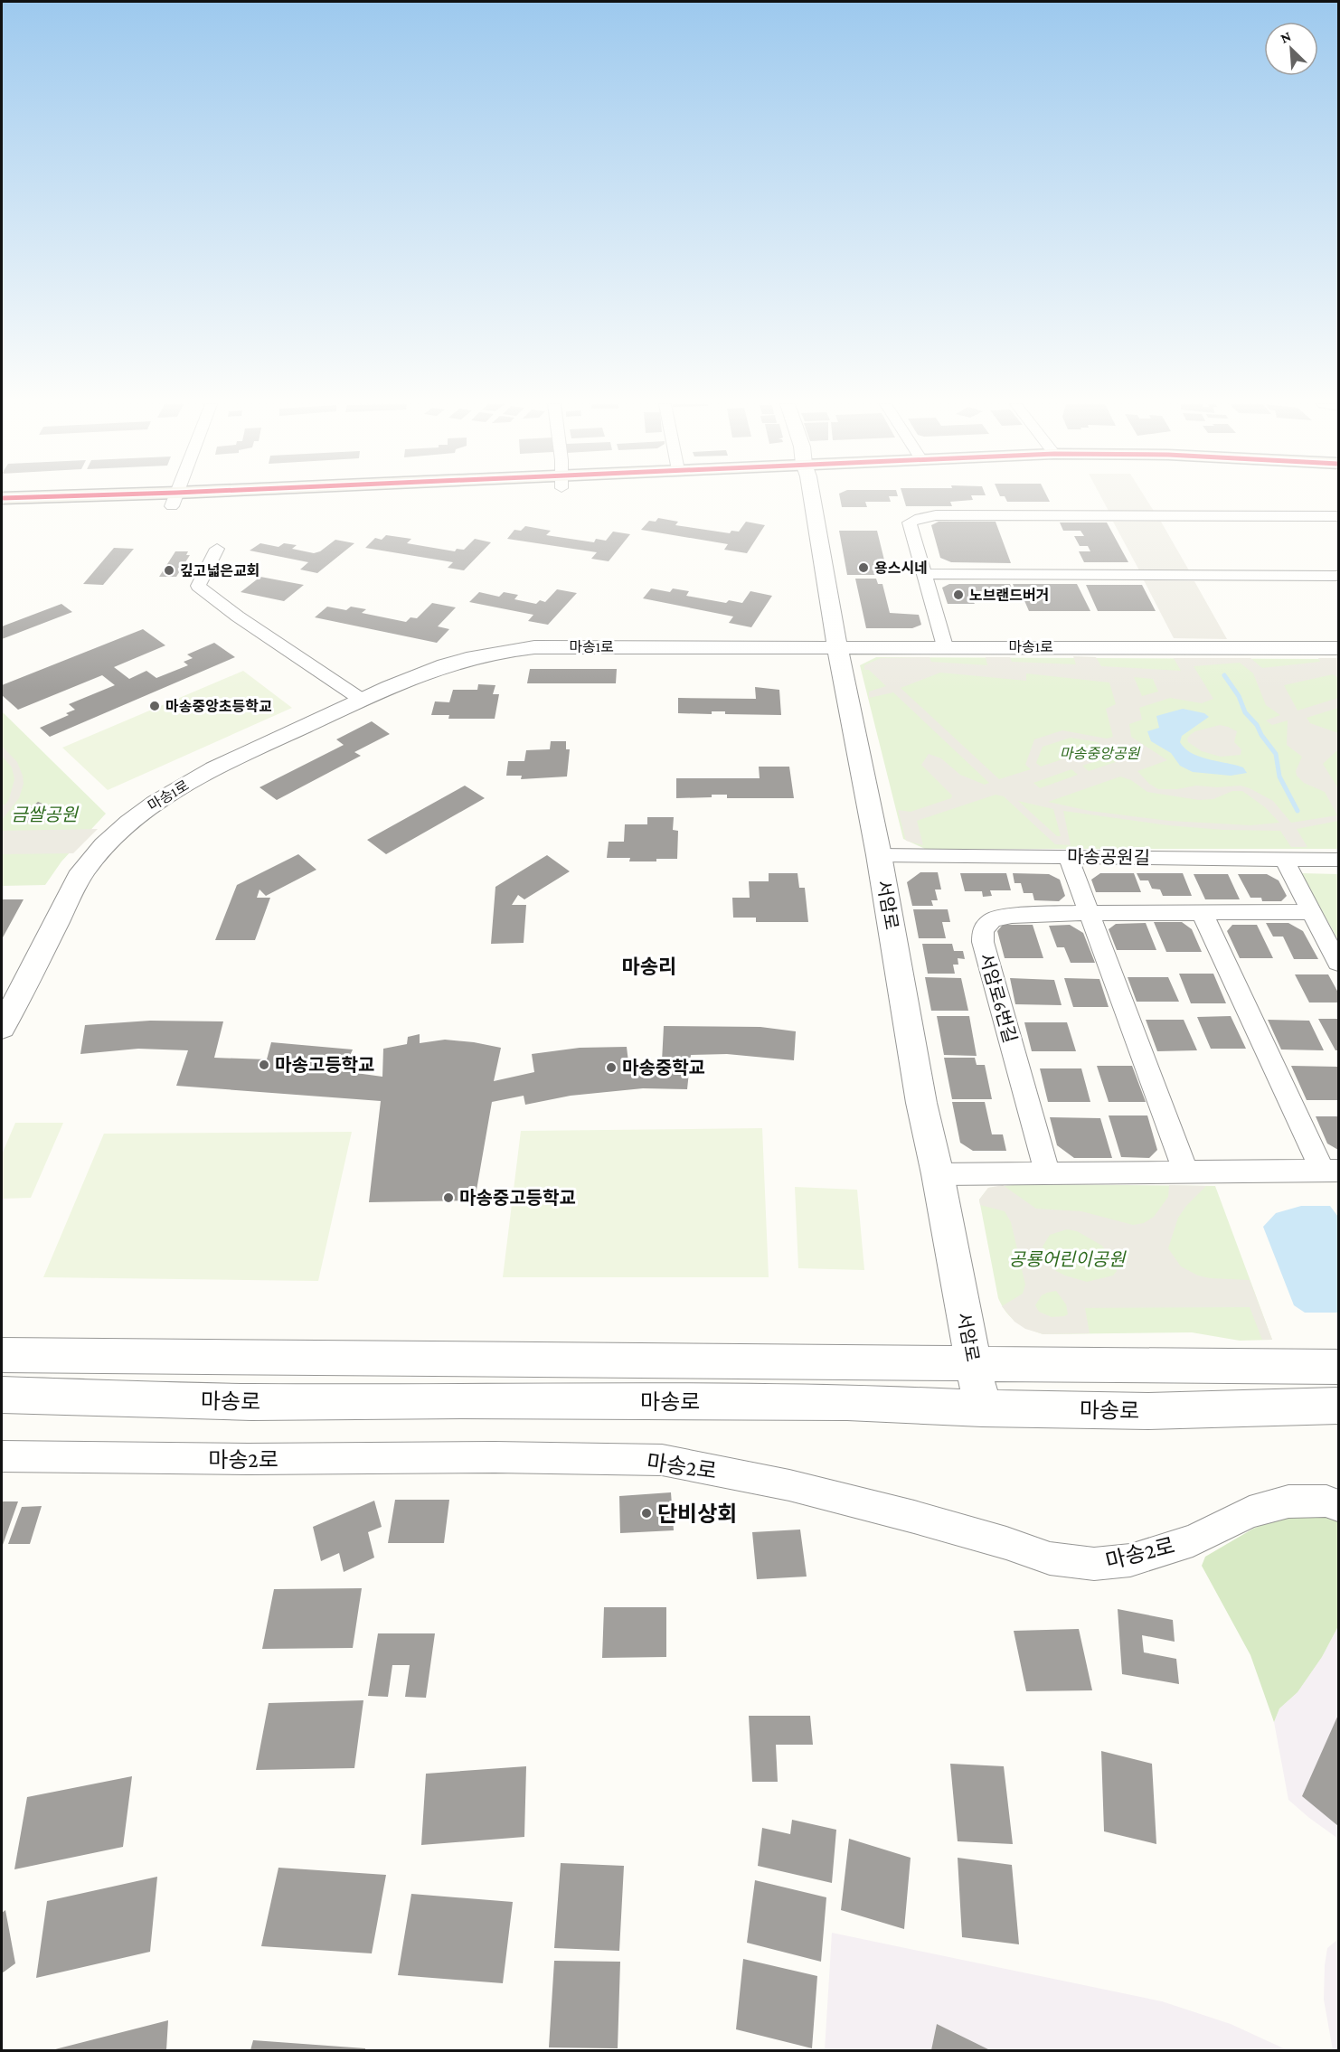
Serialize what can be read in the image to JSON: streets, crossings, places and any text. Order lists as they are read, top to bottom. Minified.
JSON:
{"streets":{"street":["마송1로","마송공원길","서암로","서암로6번길","마송로","마송2로"]},"crossings":[["마송1로","서암로"],["마송공원길","서암로"],["서암로","마송로"]],"districts":["마송리"],"parks":["마송중앙공원","금쌀공원","공룡어린이공원"],"places":["용스시네","깊고넓은교회","노브랜드버거","마송중앙초등학교","마송고등학교","마송중학교","마송중고등학교","단비상회"],"north":"top left"}
